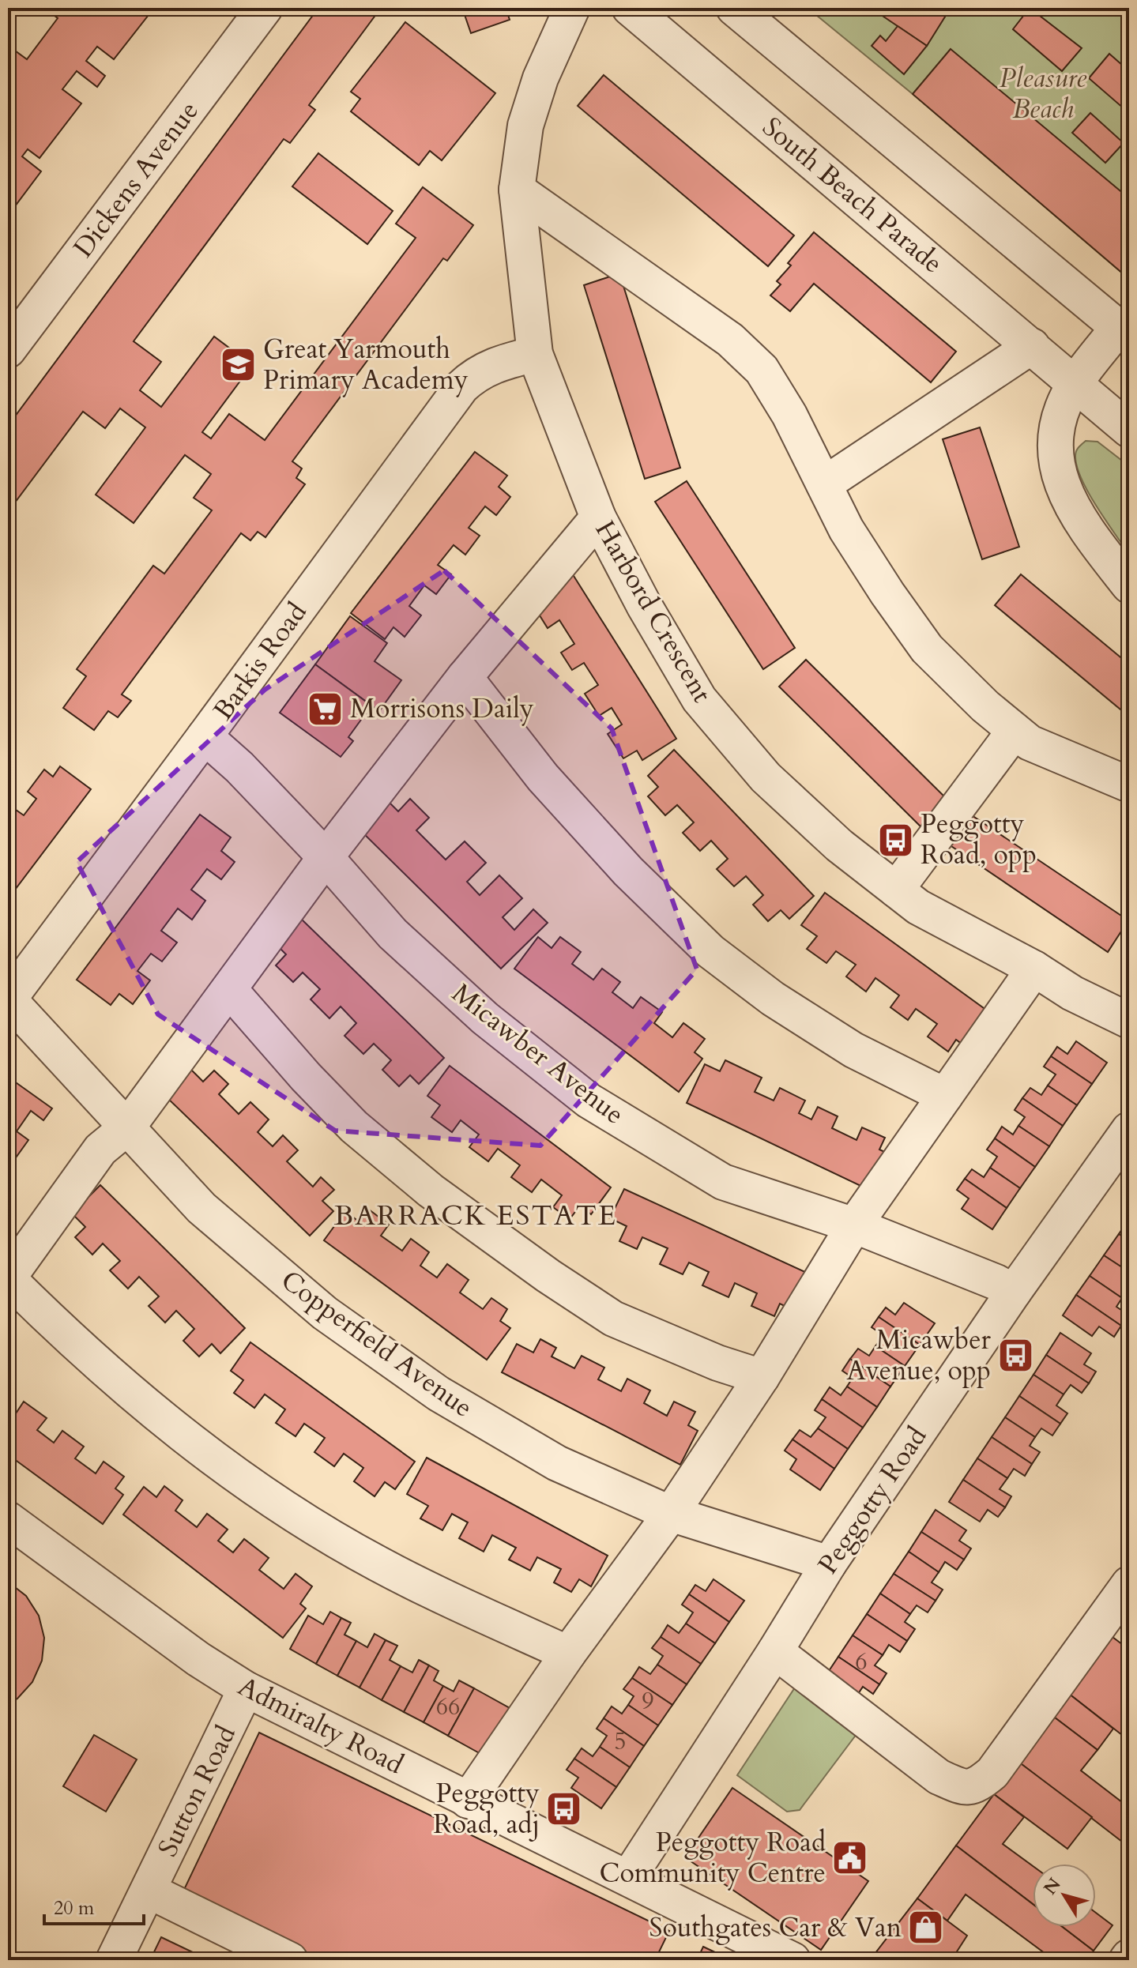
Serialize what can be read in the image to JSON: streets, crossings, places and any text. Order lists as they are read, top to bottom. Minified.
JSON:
{"streets":{"street":["Dickens Avenue","South Beach Parade","Harbord Crescent","Barkis Road","Micawber Avenue","Copperfield Avenue","Peggotty Road","Admiralty Road","Sutton Road"]},"crossings":[["Harbord Crescent","Barkis Road"],["Barkis Road","Micawber Avenue"],["Barkis Road","Copperfield Avenue"],["Micawber Avenue","Peggotty Road"],["Copperfield Avenue","Peggotty Road"],["Peggotty Road","Admiralty Road"],["Admiralty Road","Sutton Road"]],"districts":["BARRACK ESTATE"],"parks":["Pleasure Beach"],"places":{"school or university":["Great Yarmouth Primary Academy"],"supermarket":["Morrisons Daily"],"bus stop":["Peggotty Road, opp","Micawber Avenue, opp","Peggotty Road, adj"],"public building":["Peggotty Road Community Centre"],"shop":["Southgates Car & Van"]},"house_numbers":["6","9","66","5"],"scale_bar":"20 m","north":"top left"}
